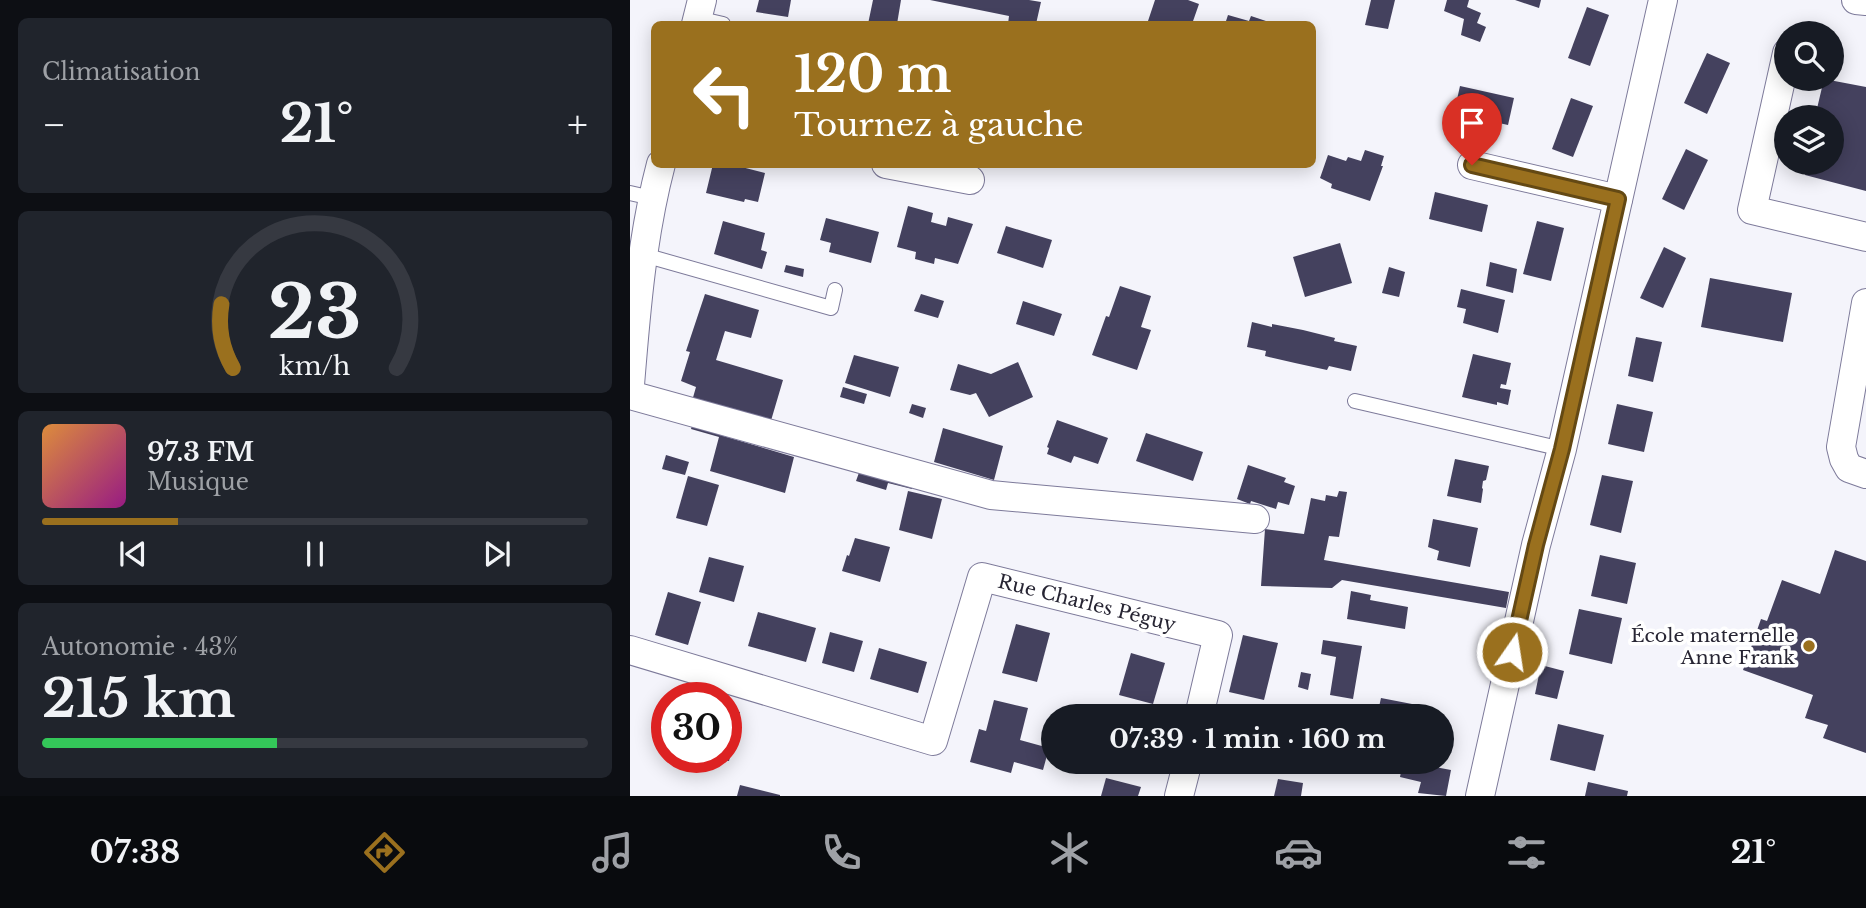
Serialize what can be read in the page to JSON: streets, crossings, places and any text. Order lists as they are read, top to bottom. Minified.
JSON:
{"streets":{"street":["Rue Charles Péguy"]},"places":["École maternelle Anne Frank"],"page":{"tile":["Climatisation",["Autonomie · 43%","215 km"]],"turn":["120 m","Tournez à gauche"],"heat":["−","21°","+"],"song":["97.3 FM","Musique"],"limit":"30","trip":"07:39 · 1 min · 160 m","tabs":["07:38","21°"],"gauge":["23","km/h"]}}
